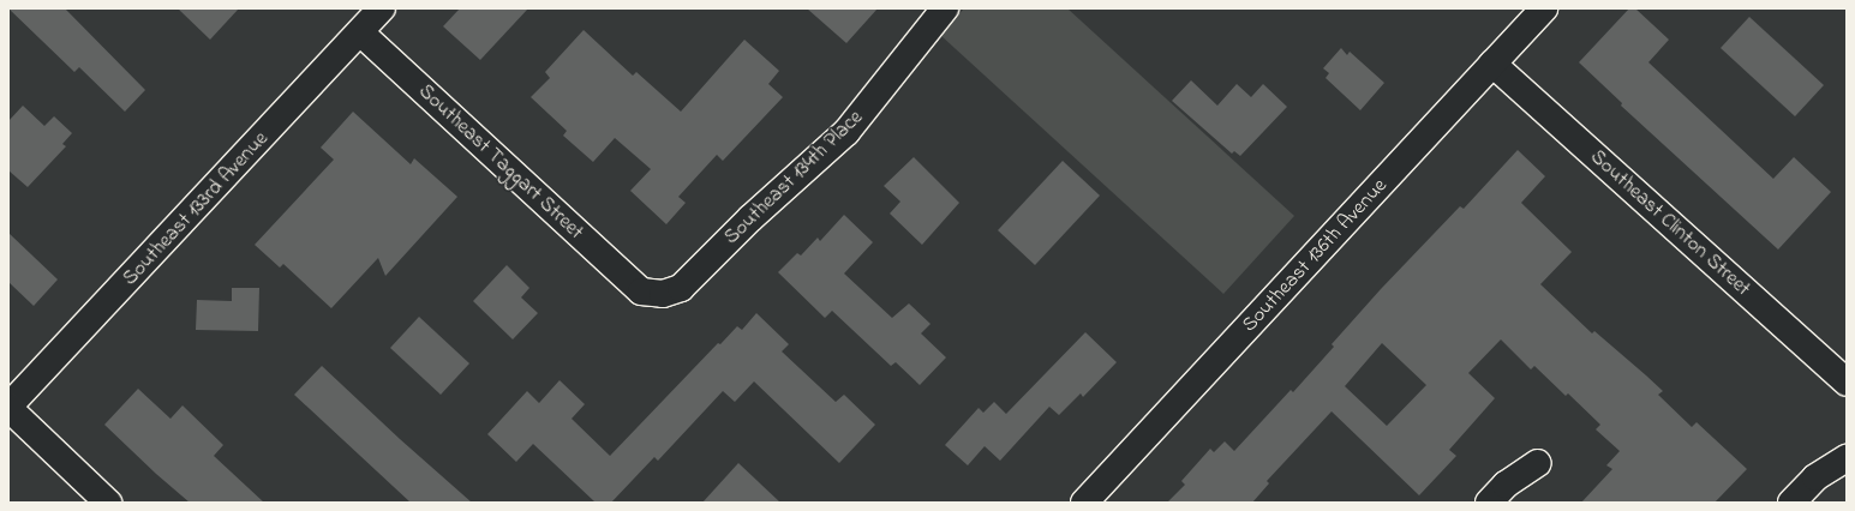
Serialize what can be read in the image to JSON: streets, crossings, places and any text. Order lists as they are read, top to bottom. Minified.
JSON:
{"streets":{"street":["Southeast Taggart Street","Southeast 134th Place","Southeast 133rd Avenue","Southeast Clinton Street","Southeast 136th Avenue"]},"crossings":[["Southeast Taggart Street","Southeast 134th Place"],["Southeast Taggart Street","Southeast 133rd Avenue"],["Southeast Clinton Street","Southeast 136th Avenue"]]}
